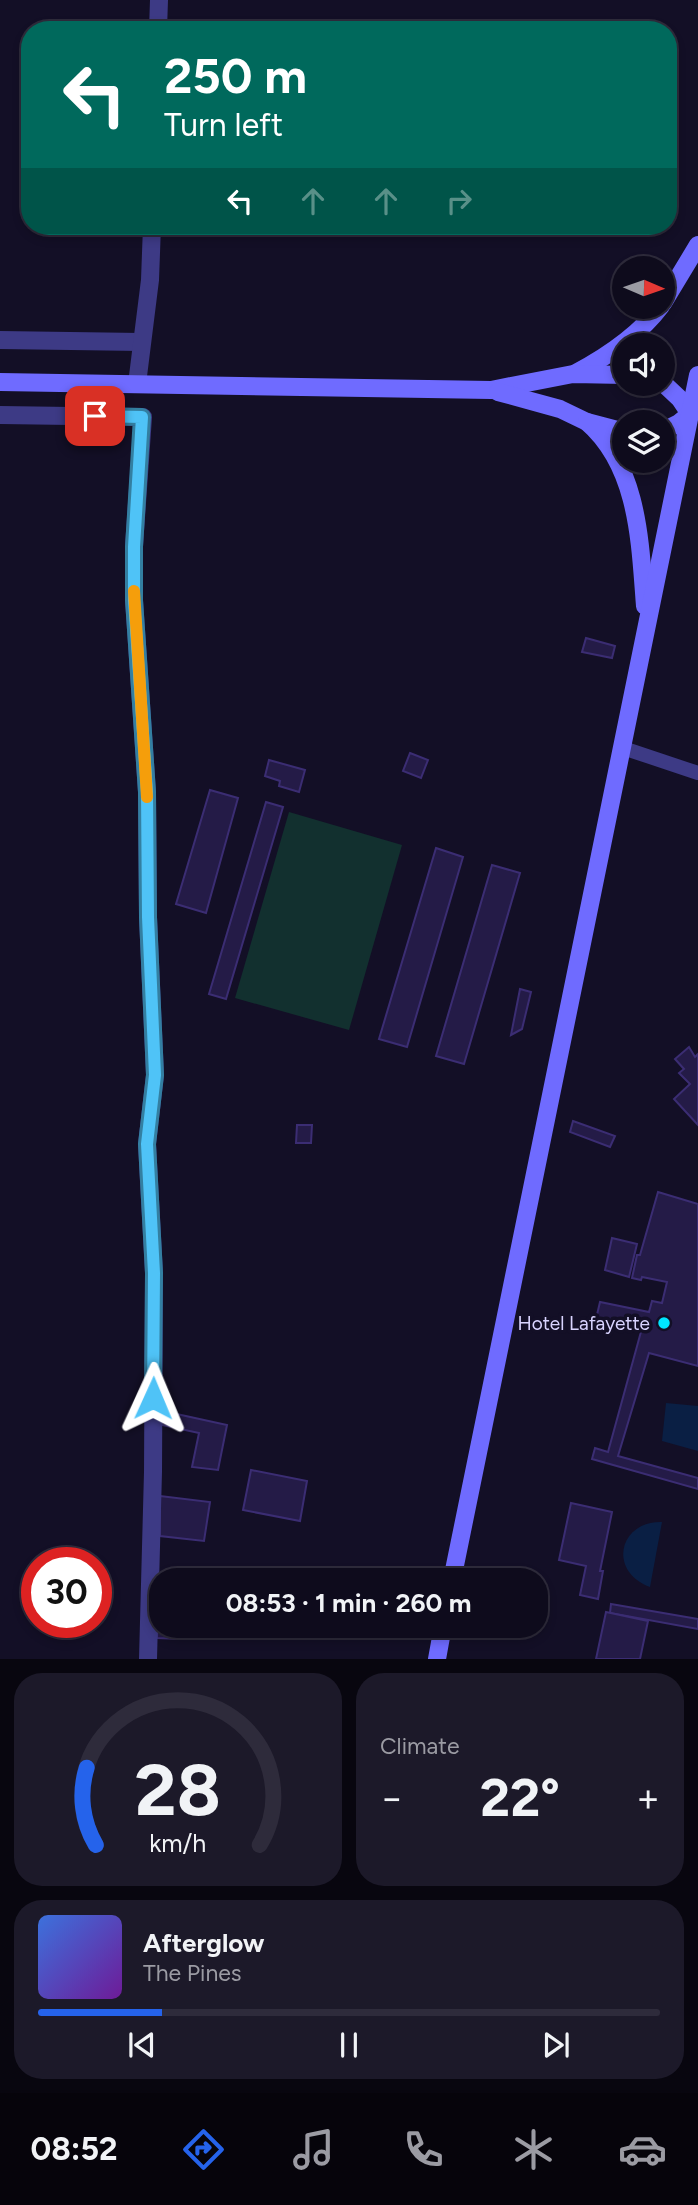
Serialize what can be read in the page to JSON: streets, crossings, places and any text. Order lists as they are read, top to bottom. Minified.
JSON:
{"places":["Hotel Lafayette"],"north":"right","page":{"turn":["250 m","Turn left"],"limit":"30","trip":"08:53 · 1 min · 260 m","tile":"Climate","heat":["−","22°","+"],"song":["Afterglow","The Pines"],"tabs":"08:52","gauge":["28","km/h"]}}
